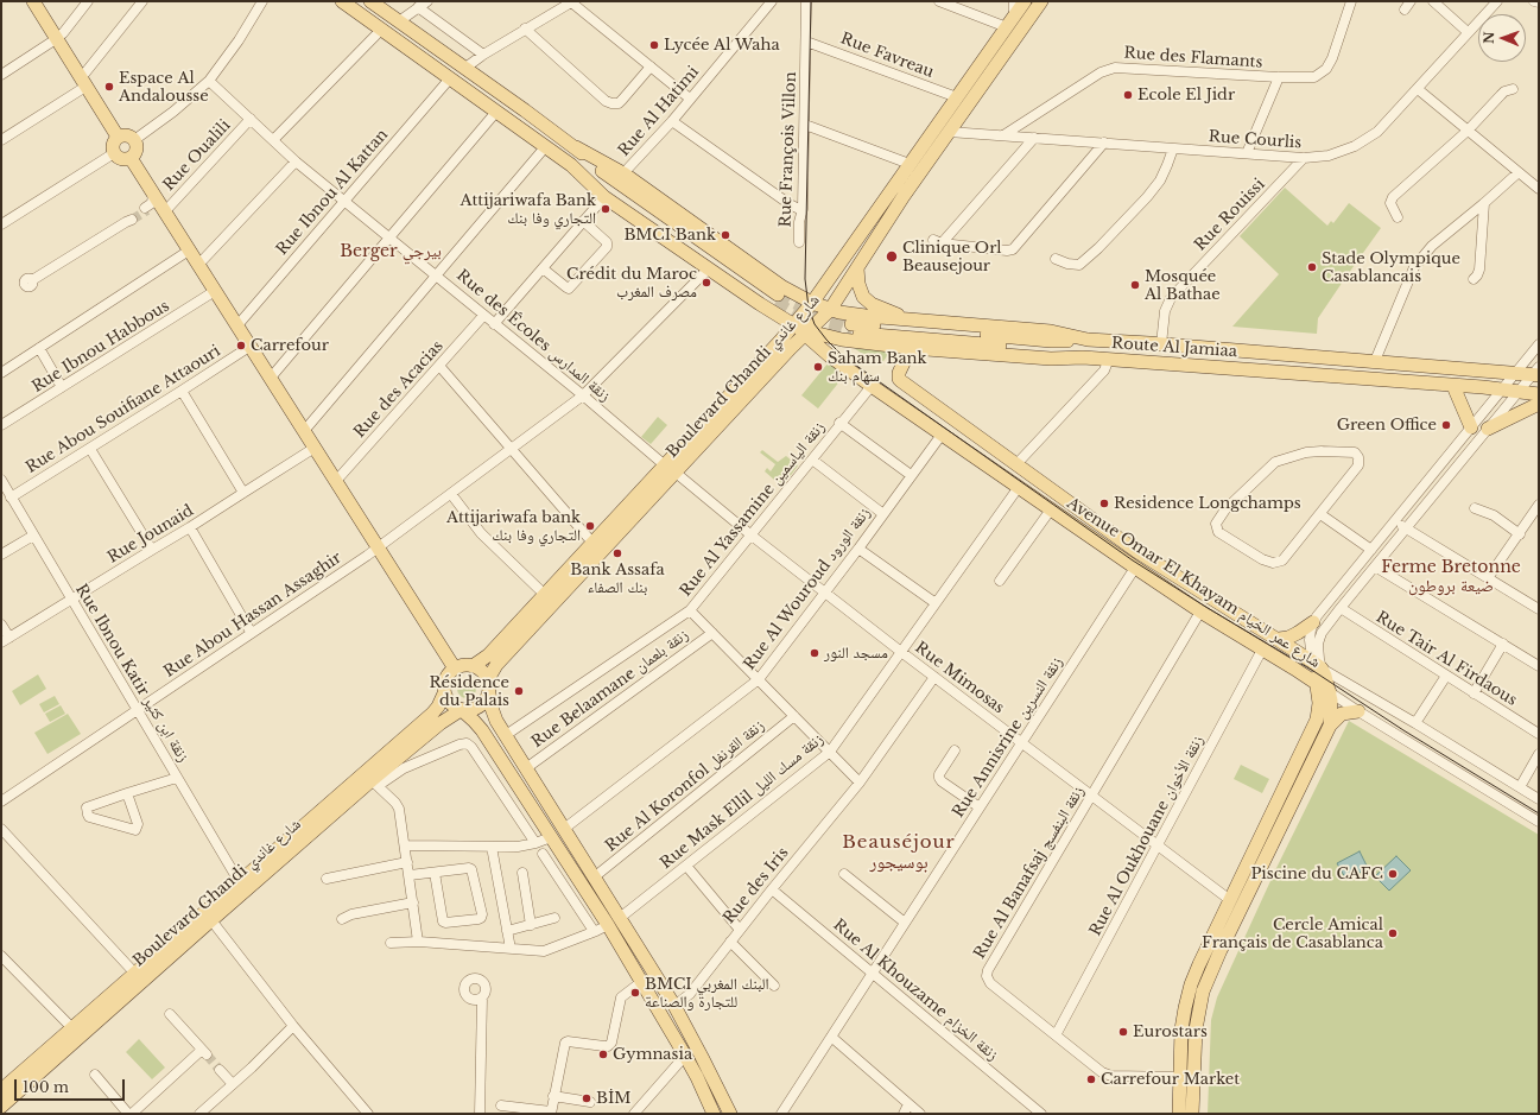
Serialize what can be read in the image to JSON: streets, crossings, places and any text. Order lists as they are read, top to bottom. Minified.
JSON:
{"streets":{"main road":["Route Al Jamiaa","Boulevard Ghandi شارع غاندي","Avenue Omar El Khayam شارع عمر الخيام"],"street":["Rue Favreau","Rue des Flamants","Rue Al Hatimi","Rue Courlis","Rue François Villon","Rue Oualili","Rue Ibnou Al Kattan","Rue Rouissi","Rue des Écoles زنقة المدارس","Rue Ibnou Habbous","Rue des Acacias","Rue Abou Souifiane Attaouri","Rue Al Yassamine زنقة الياسمين","Rue Jounaid","Rue Al Wouroud زنقة الورود","Rue Abou Hassan Assaghir","Rue Tair Al Firdaous","Rue Ibnou Katir زنقة ابن كثير","Rue Mimosas","Rue Belaamane زنقة بلعمان","Rue Annisrine زنقة النسرين","Rue Al Koronfol زنقة القرنفل","Rue Mask Ellil زنقة مسك الليل","Rue Al Oukhouane زنقة الأخوان","Rue Al Banafsaj زنقة البنفسج","Rue des Iris","Rue Al Khouzame زنقة الخزام"]},"crossings":[["Rue Favreau","Rue François Villon"],["Rue Favreau","Boulevard Ghandi شارع غاندي"],["Rue des Flamants","Rue Courlis"],["Rue Al Hatimi","Route Al Jamiaa"],["Rue Courlis","Rue Rouissi"],["Rue Courlis","Boulevard Ghandi شارع غاندي"],["Rue Oualili","Rue des Écoles زنقة المدارس"],["Rue Ibnou Al Kattan","Rue des Écoles زنقة المدارس"],["Rue Rouissi","Route Al Jamiaa"],["Rue des Écoles زنقة المدارس","Boulevard Ghandi شارع غاندي"],["Rue des Écoles زنقة المدارس","Rue des Acacias"],["Rue des Écoles زنقة المدارس","Rue Abou Hassan Assaghir"],["Rue des Écoles زنقة المدارس","Rue Mimosas"],["Route Al Jamiaa","Boulevard Ghandi شارع غاندي"],["Route Al Jamiaa","Avenue Omar El Khayam شارع عمر الخيام"],["Boulevard Ghandi شارع غاندي","Avenue Omar El Khayam شارع عمر الخيام"],["Boulevard Ghandi شارع غاندي","Rue Ibnou Katir زنقة ابن كثير"],["Boulevard Ghandi شارع غاندي","Rue Mimosas"],["Rue Abou Souifiane Attaouri","Rue Ibnou Katir زنقة ابن كثير"],["Rue Al Yassamine زنقة الياسمين","Avenue Omar El Khayam شارع عمر الخيام"],["Rue Al Yassamine زنقة الياسمين","Rue Mimosas"],["Rue Jounaid","Rue Ibnou Katir زنقة ابن كثير"],["Avenue Omar El Khayam شارع عمر الخيام","Rue Al Wouroud زنقة الورود"],["Avenue Omar El Khayam شارع عمر الخيام","Rue Annisrine زنقة النسرين"],["Avenue Omar El Khayam شارع عمر الخيام","Rue Mask Ellil زنقة مسك الليل"],["Avenue Omar El Khayam شارع عمر الخيام","Rue Al Oukhouane زنقة الأخوان"],["Avenue Omar El Khayam شارع عمر الخيام","Rue Al Banafsaj زنقة البنفسج"],["Rue Al Wouroud زنقة الورود","Rue Mimosas"],["Rue Abou Hassan Assaghir","Rue Ibnou Katir زنقة ابن كثير"],["Rue Mimosas","Rue Annisrine زنقة النسرين"],["Rue Mimosas","Rue Mask Ellil زنقة مسك الليل"],["Rue Mimosas","Rue Al Oukhouane زنقة الأخوان"],["Rue Mimosas","Rue Al Banafsaj زنقة البنفسج"],["Rue Mimosas","Rue des Iris"],["Rue Annisrine زنقة النسرين","Rue Al Khouzame زنقة الخزام"],["Rue Al Oukhouane زنقة الأخوان","Rue Al Banafsaj زنقة البنفسج"],["Rue des Iris","Rue Al Khouzame زنقة الخزام"]],"districts":["Berger بيرجي","Ferme Bretonne ضيعة بروطون","Beauséjour بوسيجور"],"places":["Lycée Al Waha","Espace Al Andalousse","Ecole El Jidr","Attijariwafa Bank التجاري وفا بنك","BMCI Bank","Clinique Orl Beausejour","Stade Olympique Casablancais","Crédit du Maroc مصرف المغرب","Mosquée Al Bathae","Carrefour","Saham Bank سهام بنك","Green Office","Residence Longchamps","Attijariwafa bank التجاري وفا بنك","Bank Assafa بنك الصفاء","مسجد النور","Résidence du Palais","Piscine du CAFC","Cercle Amical Français de Casablanca","BMCI البنك المغربي للتجارة والصناعة","Eurostars","Gymnasia","Carrefour Market","BİM"],"scale_bar":"100 m","north":"left"}
